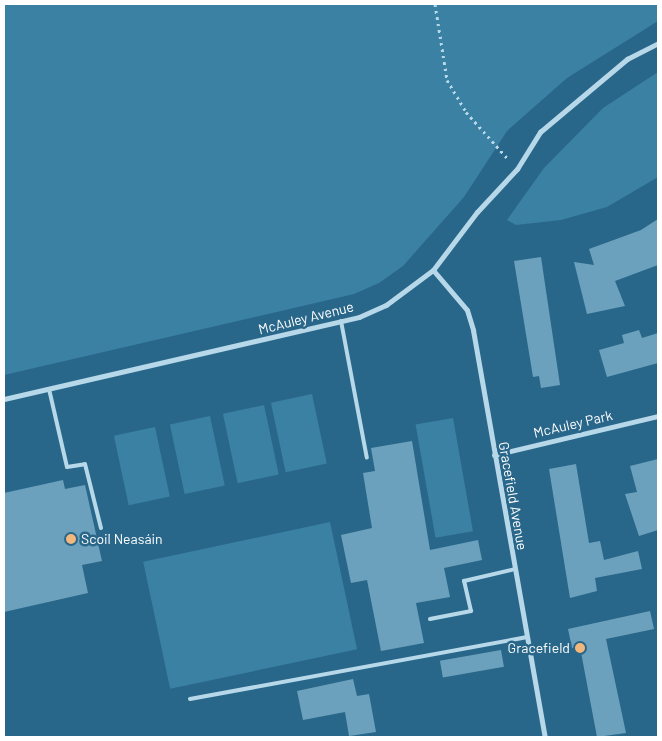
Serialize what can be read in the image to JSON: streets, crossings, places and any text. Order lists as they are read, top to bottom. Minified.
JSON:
{"streets":{"street":["McAuley Avenue","McAuley Park","Gracefield Avenue"]},"crossings":[["McAuley Avenue","Gracefield Avenue"],["McAuley Park","Gracefield Avenue"]],"places":["Scoil Neasáin","Gracefield"]}
